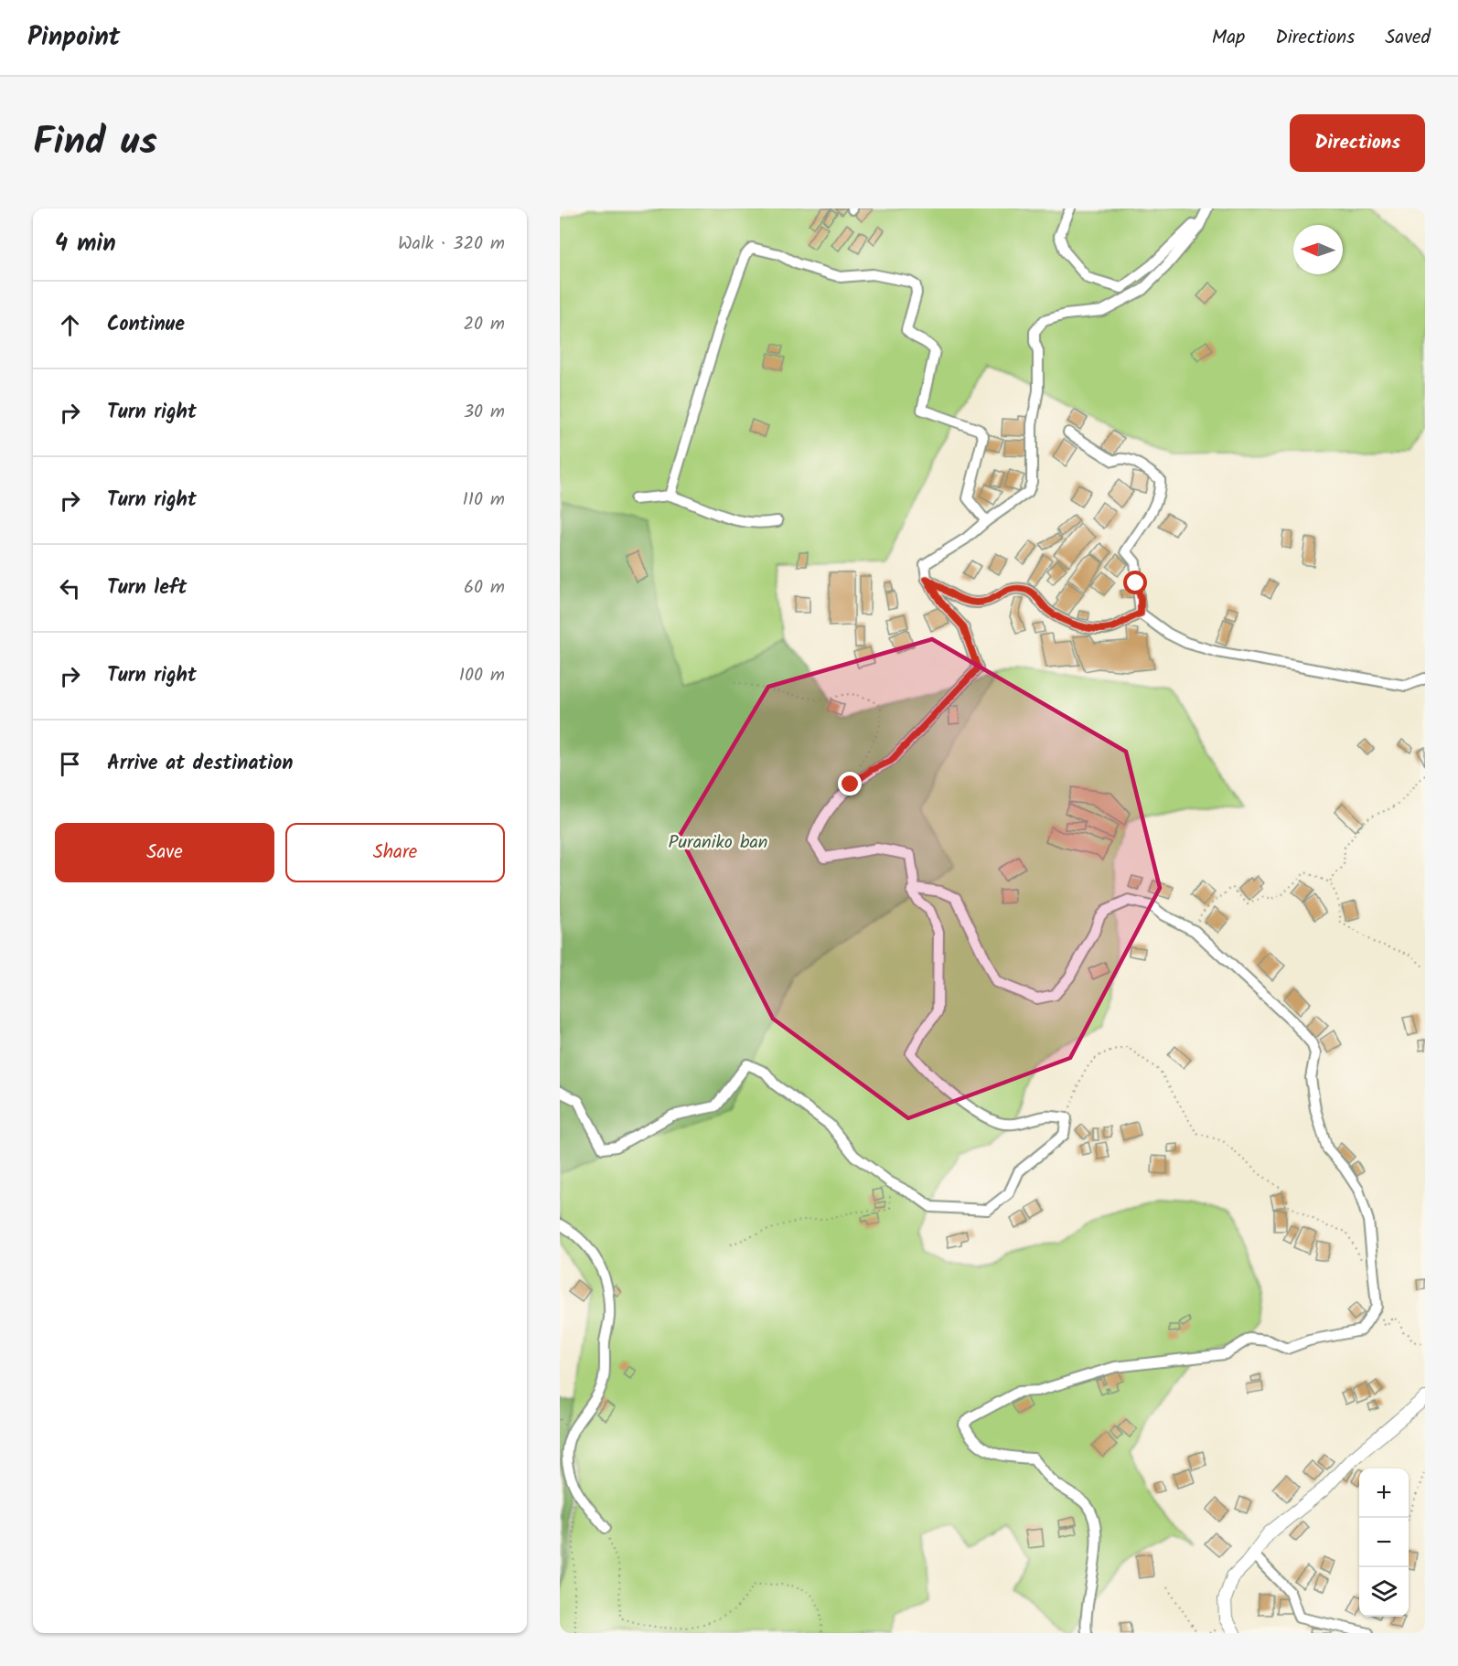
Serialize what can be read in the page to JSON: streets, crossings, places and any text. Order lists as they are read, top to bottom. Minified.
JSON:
{"parks":["Puraniko ban"],"north":"left","page":{"header":"Pinpoint","nav":["Map","Directions","Saved"],"title":"Find us","buttons":["Directions",["Save","Share"]],"heading":["4 min","Walk · 320 m"],"list":[["Continue","20 m"],["Turn right","30 m"],["Turn right","110 m"],["Turn left","60 m"],["Turn right","100 m"],"Arrive at destination"],"map_buttons":["+","−"]}}
